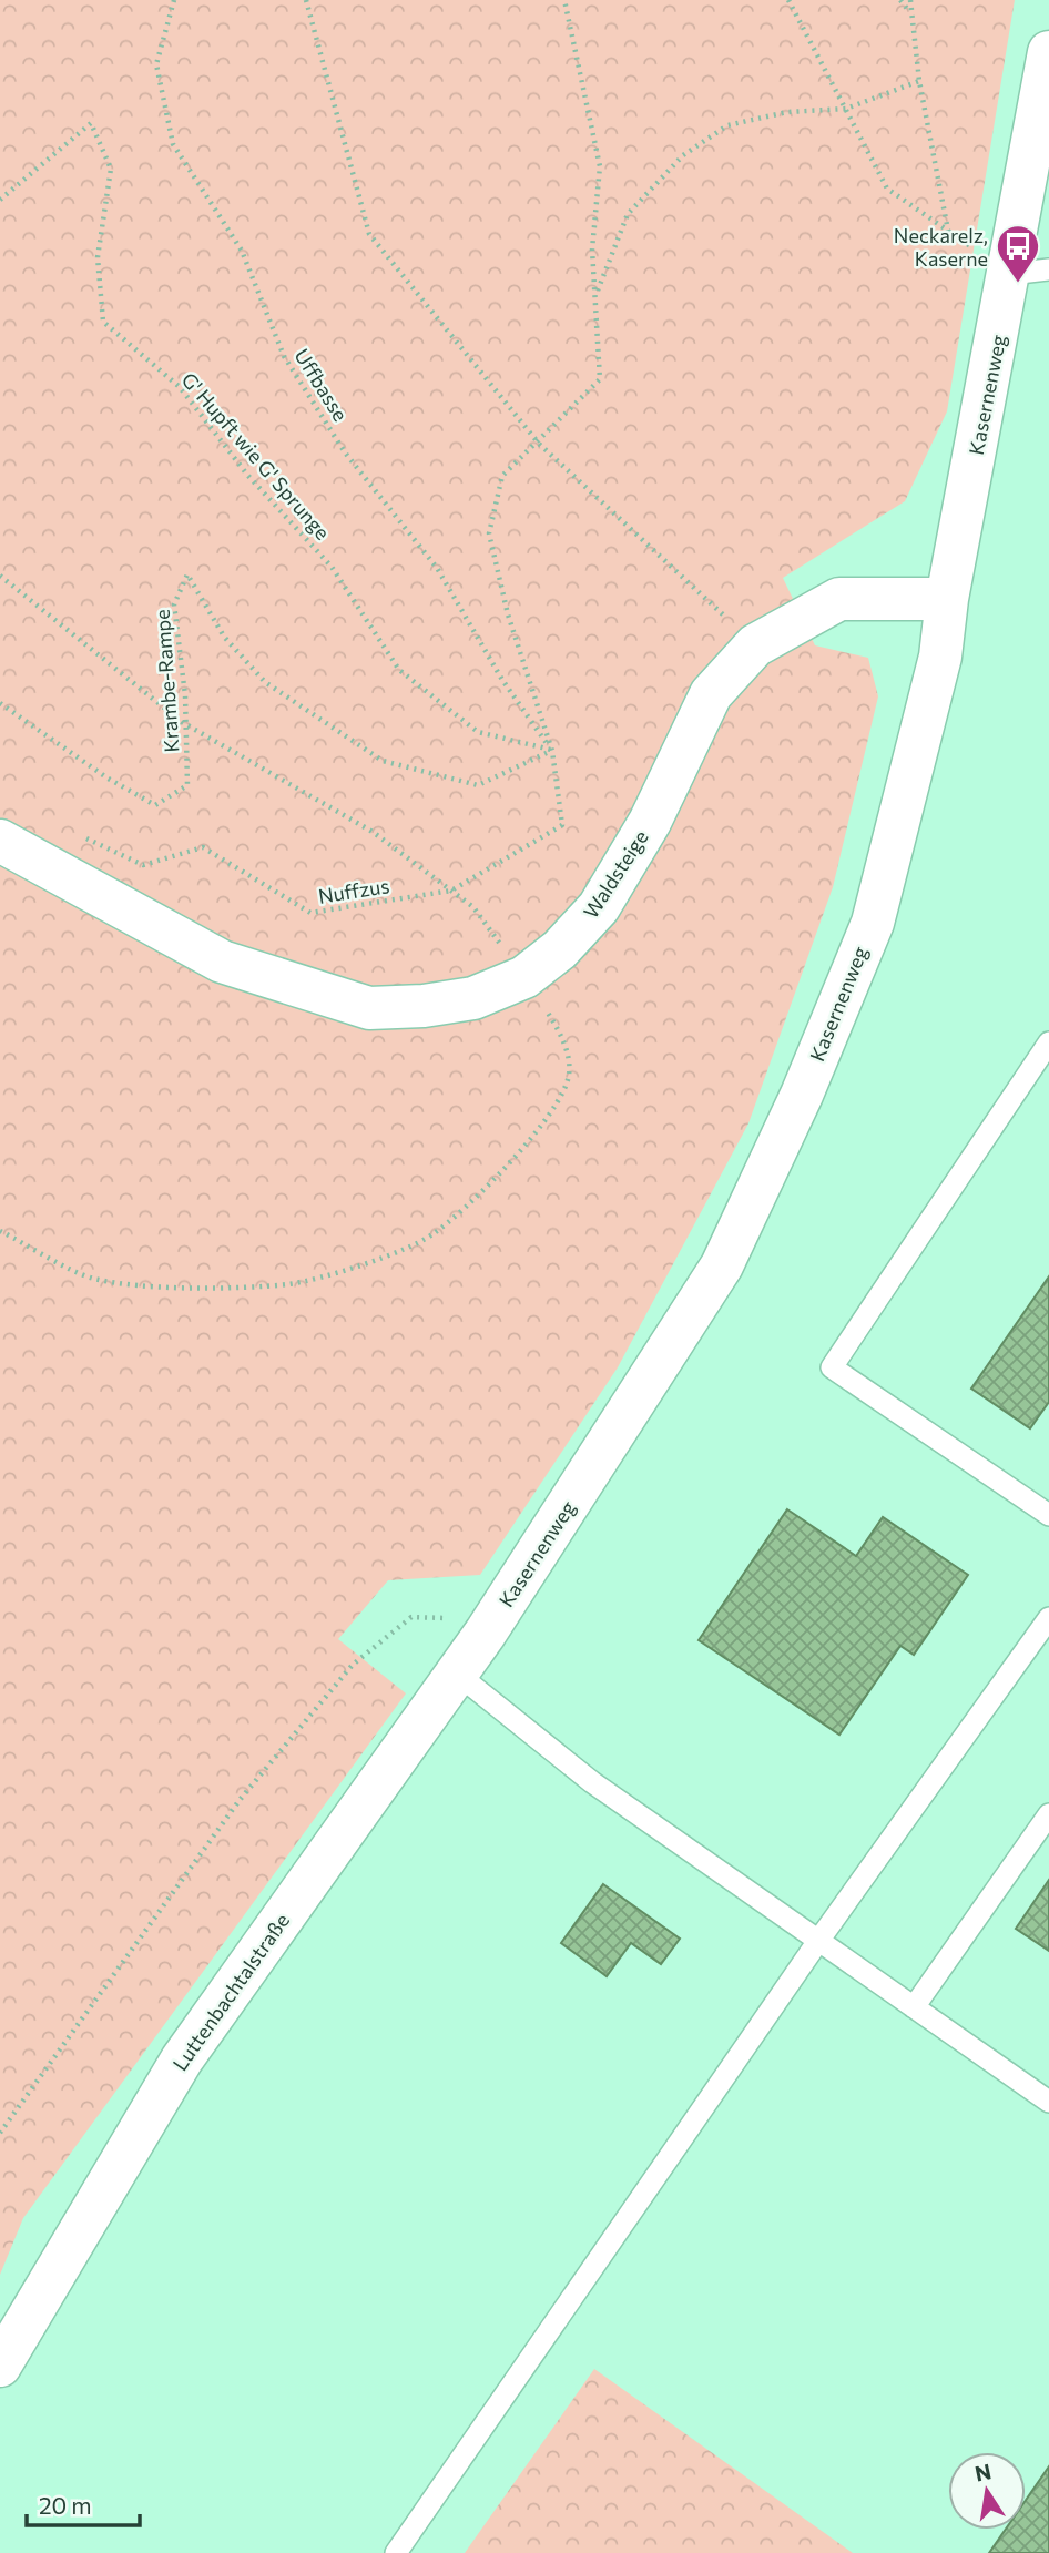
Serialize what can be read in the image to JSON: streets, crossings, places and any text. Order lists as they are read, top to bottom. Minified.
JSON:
{"streets":{"street":["Kasernenweg","Waldsteige","Luttenbachtalstraße"],"path":["Uffbasse","G' Hupft wie G' Sprunge","Krambe-Rampe","Nuffzus"]},"crossings":[["Uffbasse","G' Hupft wie G' Sprunge"],["Uffbasse","Krambe-Rampe"],["Uffbasse","Nuffzus"],["Kasernenweg","Waldsteige"],["Kasernenweg","Luttenbachtalstraße"],["G' Hupft wie G' Sprunge","Krambe-Rampe"],["G' Hupft wie G' Sprunge","Nuffzus"],["Krambe-Rampe","Nuffzus"]],"places":{"bus stop":["Neckarelz, Kaserne"]},"scale_bar":"20 m","north":"top"}
